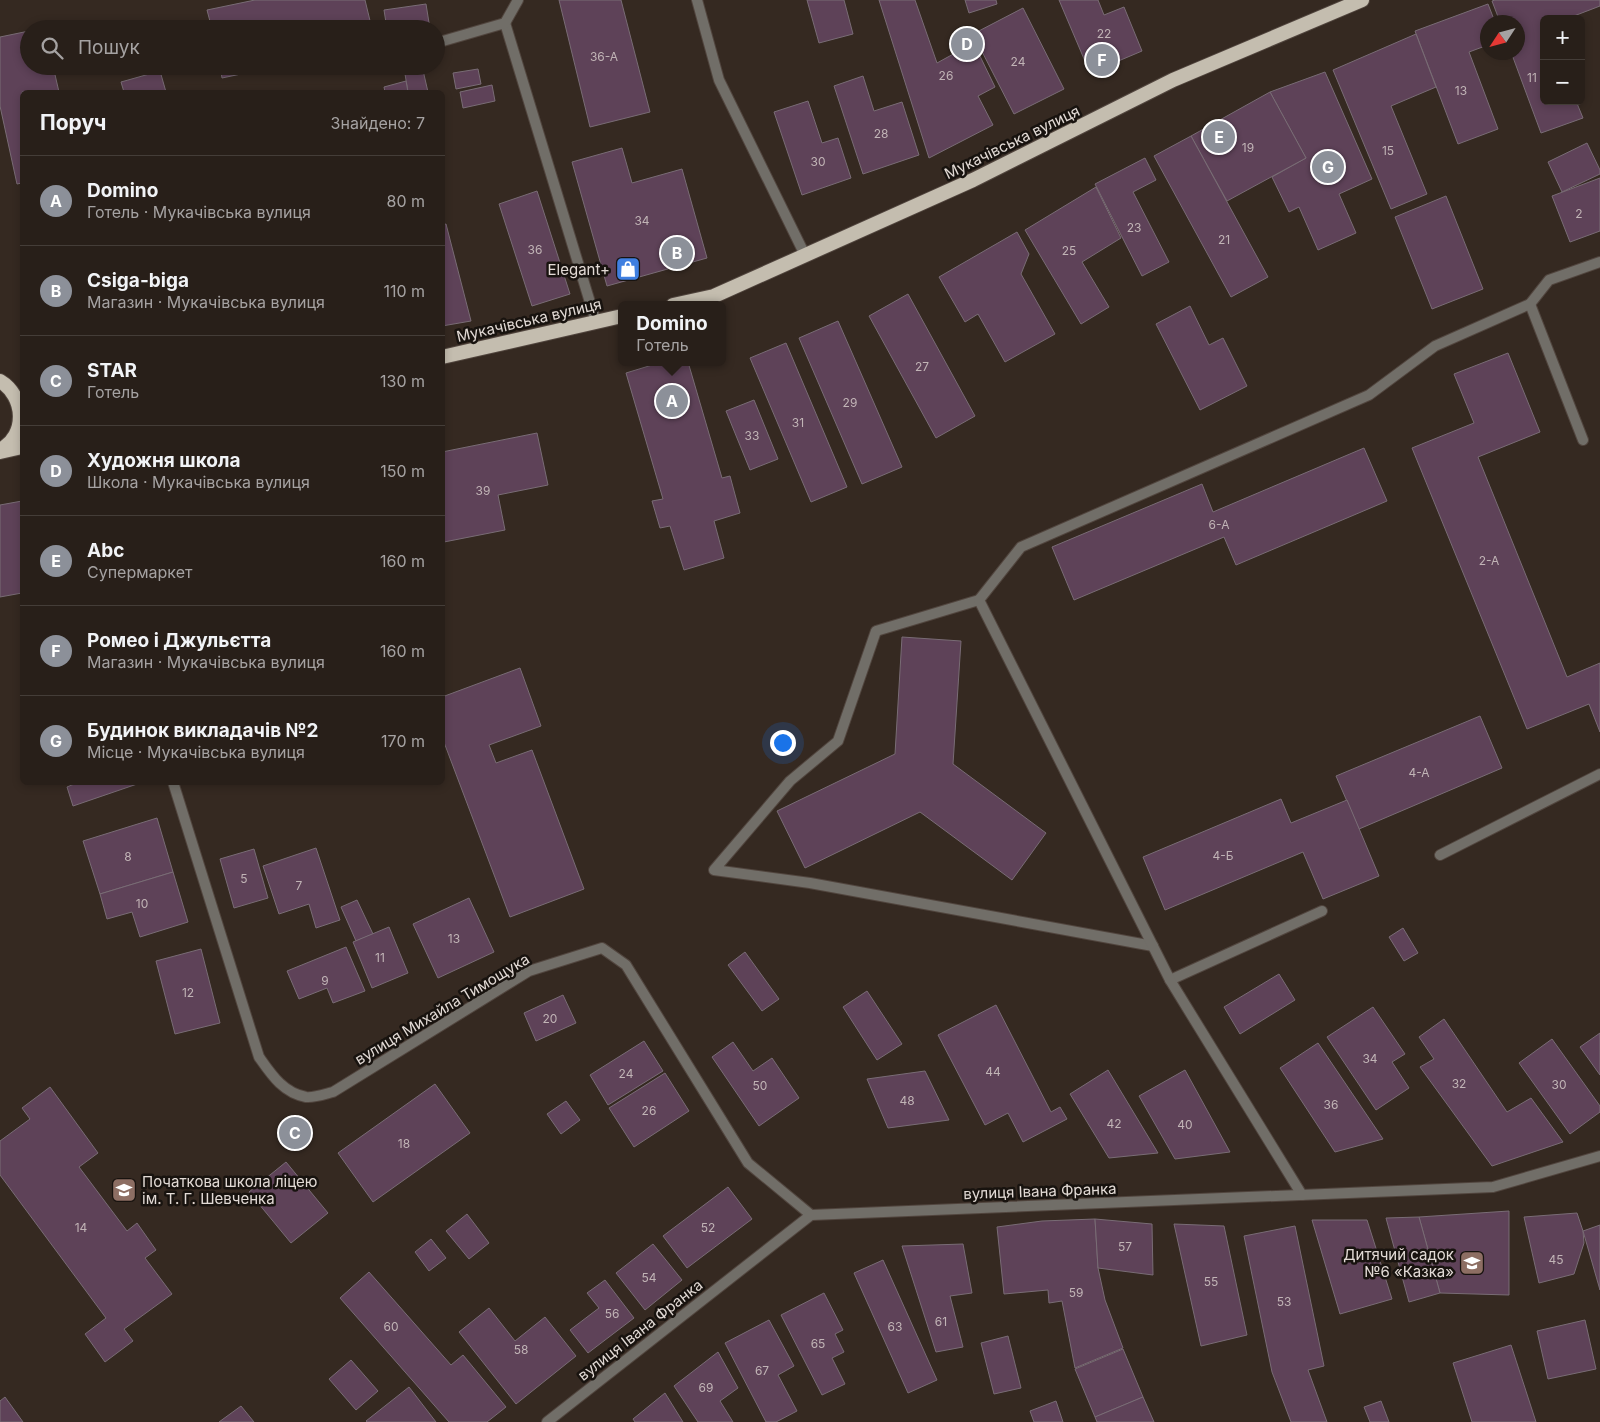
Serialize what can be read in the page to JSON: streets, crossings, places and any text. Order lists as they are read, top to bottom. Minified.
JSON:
{"streets":{"highway":["Мукачівська вулиця"],"street":["вулиця Михайла Тимощука","вулиця Івана Франка"]},"crossings":[["вулиця Михайла Тимощука","вулиця Івана Франка"]],"places":{"shop":["Elegant+"],"school or university":["Початкова школа ліцею ім. Т. Г. Шевченка","Дитячий садок №6 «Казка»"]},"house_numbers":["22","36-А","24","26","11","13","28","19","15","30","2","34","23","21","36","25","27","29","31","33","39","6-А","2-А","4-А","4-Б","8","5","7","10","13","11","9","12","20","34","44","24","32","30","50","48","36","26","42","40","18","14","52","57","45","54","55","59","53","56","61","60","63","65","58","67","69"],"north":"bottom left","page":{"map_buttons":["+","−"],"search":"Пошук","pins":["D","F","E","G","B","A","C"],"heading":["Поруч","Знайдено: 7"],"list":[{"mark":"A","name":"Domino","note":"Готель · Мукачівська вулиця","value":"80 m"},{"mark":"B","name":"Csiga-biga","note":"Магазин · Мукачівська вулиця","value":"110 m"},{"mark":"C","name":"STAR","note":"Готель","value":"130 m"},{"mark":"D","name":"Художня школа","note":"Школа · Мукачівська вулиця","value":"150 m"},{"mark":"E","name":"Abc","note":"Супермаркет","value":"160 m"},{"mark":"F","name":"Ромео і Джульєтта","note":"Магазин · Мукачівська вулиця","value":"160 m"},{"mark":"G","name":"Будинок викладачів №2","note":"Місце · Мукачівська вулиця","value":"170 m"}],"popup":["Domino","Готель"]}}
